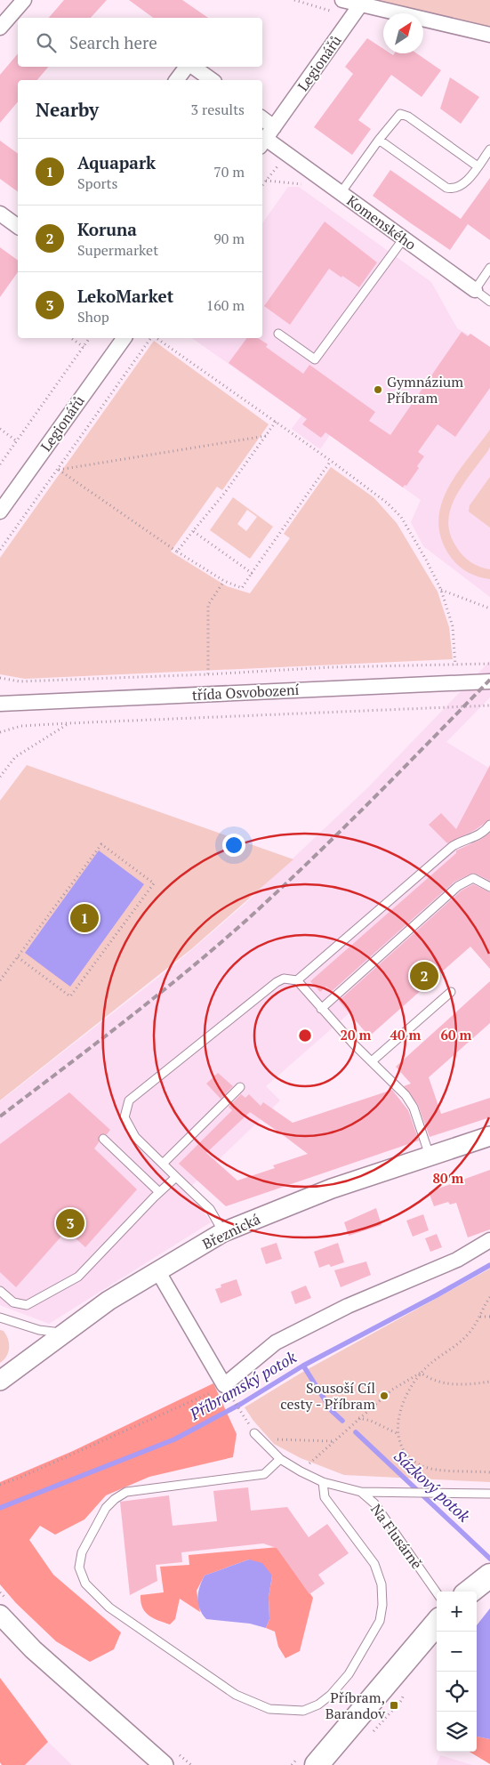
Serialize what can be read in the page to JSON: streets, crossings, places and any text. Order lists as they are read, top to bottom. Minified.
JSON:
{"streets":{"street":["Legionářů","Komenského","třída Osvobození","Březnická"],"lane":["Na Flusárně"]},"crossings":[["Legionářů","Komenského"]],"water":["Příbramský potok","Sázkový potok"],"places":{"other":["Gymnázium Příbram","Sousoší Cíl cesty - Příbram"],"transit":["Příbram, Barandov"]},"north":"top right","page":{"search":"Search here","heading":["Nearby","3 results"],"list":[{"mark":"1","name":"Aquapark","note":"Sports","value":"70 m"},{"mark":"2","name":"Koruna","note":"Supermarket","value":"90 m"},{"mark":"3","name":"LekoMarket","note":"Shop","value":"160 m"}],"pins":["1","2","3"],"map_buttons":["+","−"]},"rings":["20 m","40 m","60 m","80 m"]}
